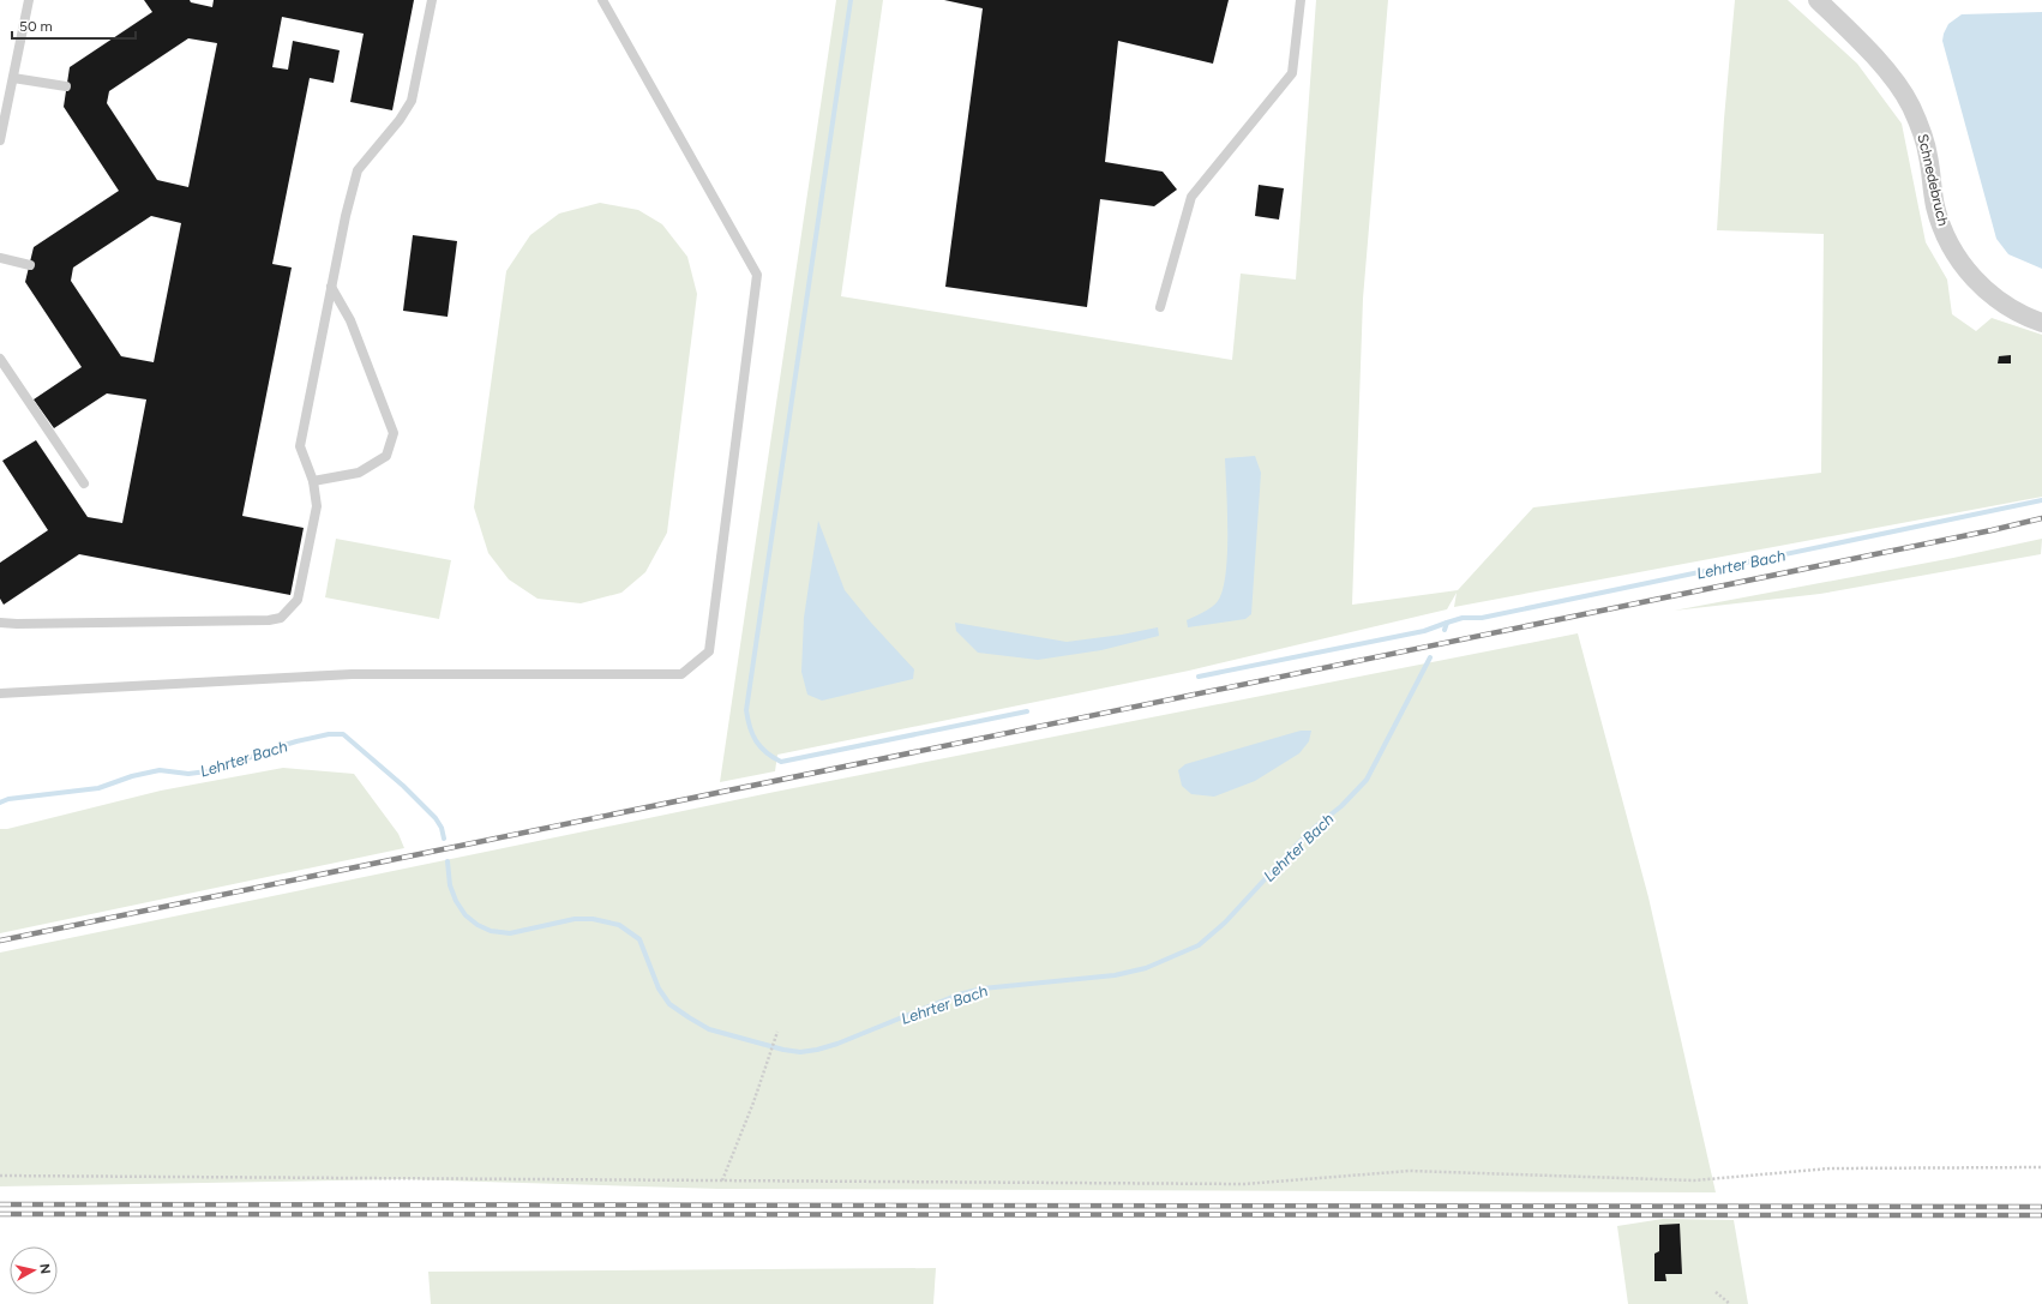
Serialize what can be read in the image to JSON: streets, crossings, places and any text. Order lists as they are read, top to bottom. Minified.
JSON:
{"streets":{"street":["Schnedebruch"]},"water":["Lehrter Bach"],"scale_bar":"50 m","north":"right"}
